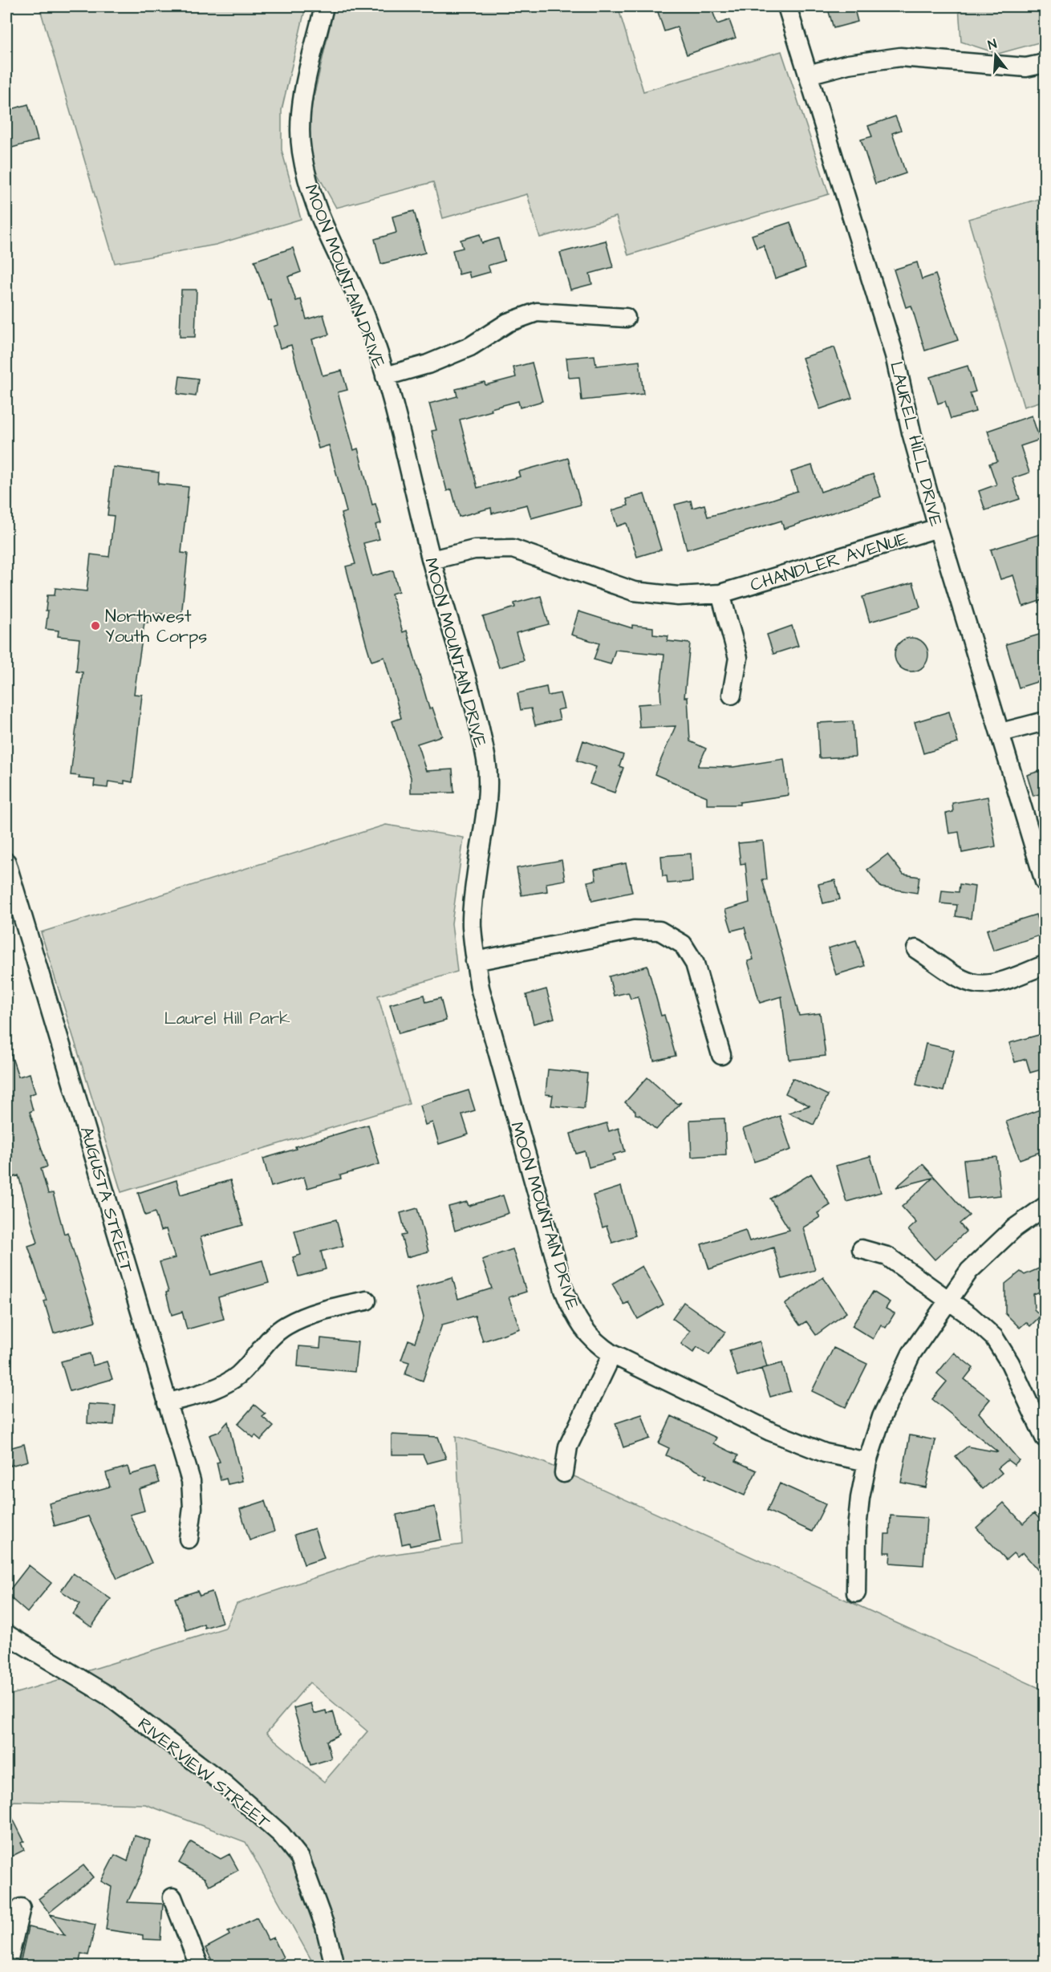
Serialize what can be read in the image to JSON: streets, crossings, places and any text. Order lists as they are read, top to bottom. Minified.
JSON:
{"streets":{"street":["MOON MOUNTAIN DRIVE","LAUREL HILL DRIVE","CHANDLER AVENUE","AUGUSTA STREET","RIVERVIEW STREET"]},"crossings":[["MOON MOUNTAIN DRIVE","CHANDLER AVENUE"],["LAUREL HILL DRIVE","CHANDLER AVENUE"]],"parks":["Laurel Hill Park"],"places":["Northwest Youth Corps"],"north":"top"}
